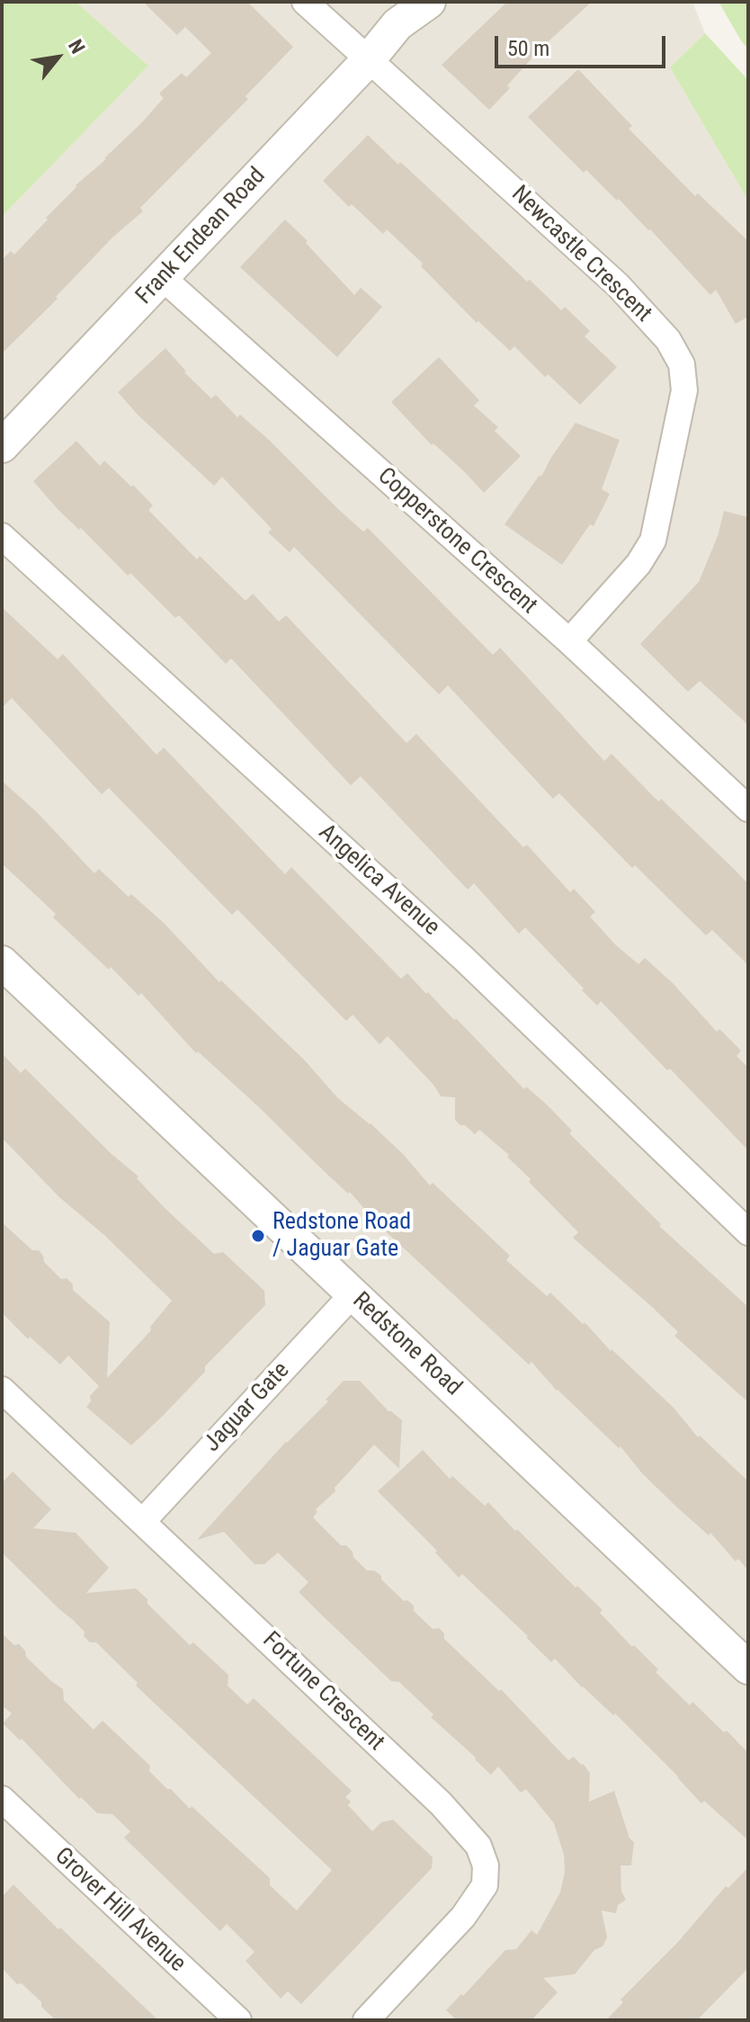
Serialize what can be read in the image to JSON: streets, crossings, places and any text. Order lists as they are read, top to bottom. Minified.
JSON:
{"streets":{"street":["Frank Endean Road","Newcastle Crescent","Copperstone Crescent","Angelica Avenue","Redstone Road","Jaguar Gate","Fortune Crescent","Grover Hill Avenue"]},"crossings":[["Frank Endean Road","Newcastle Crescent"],["Frank Endean Road","Copperstone Crescent"],["Newcastle Crescent","Copperstone Crescent"],["Redstone Road","Jaguar Gate"],["Jaguar Gate","Fortune Crescent"]],"places":["Redstone Road / Jaguar Gate"],"scale_bar":"50 m","north":"top right"}
